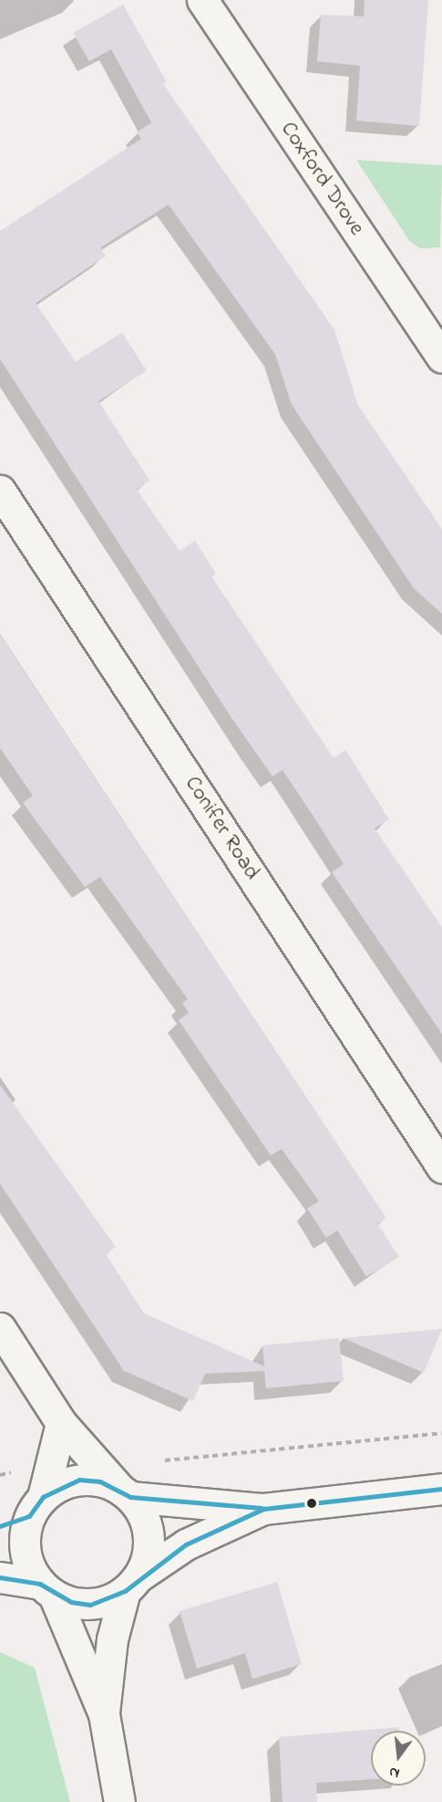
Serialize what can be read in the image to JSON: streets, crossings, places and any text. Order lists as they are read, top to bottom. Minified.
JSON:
{"streets":{"street":["Coxford Drove","Conifer Road"]},"north":"bottom"}
